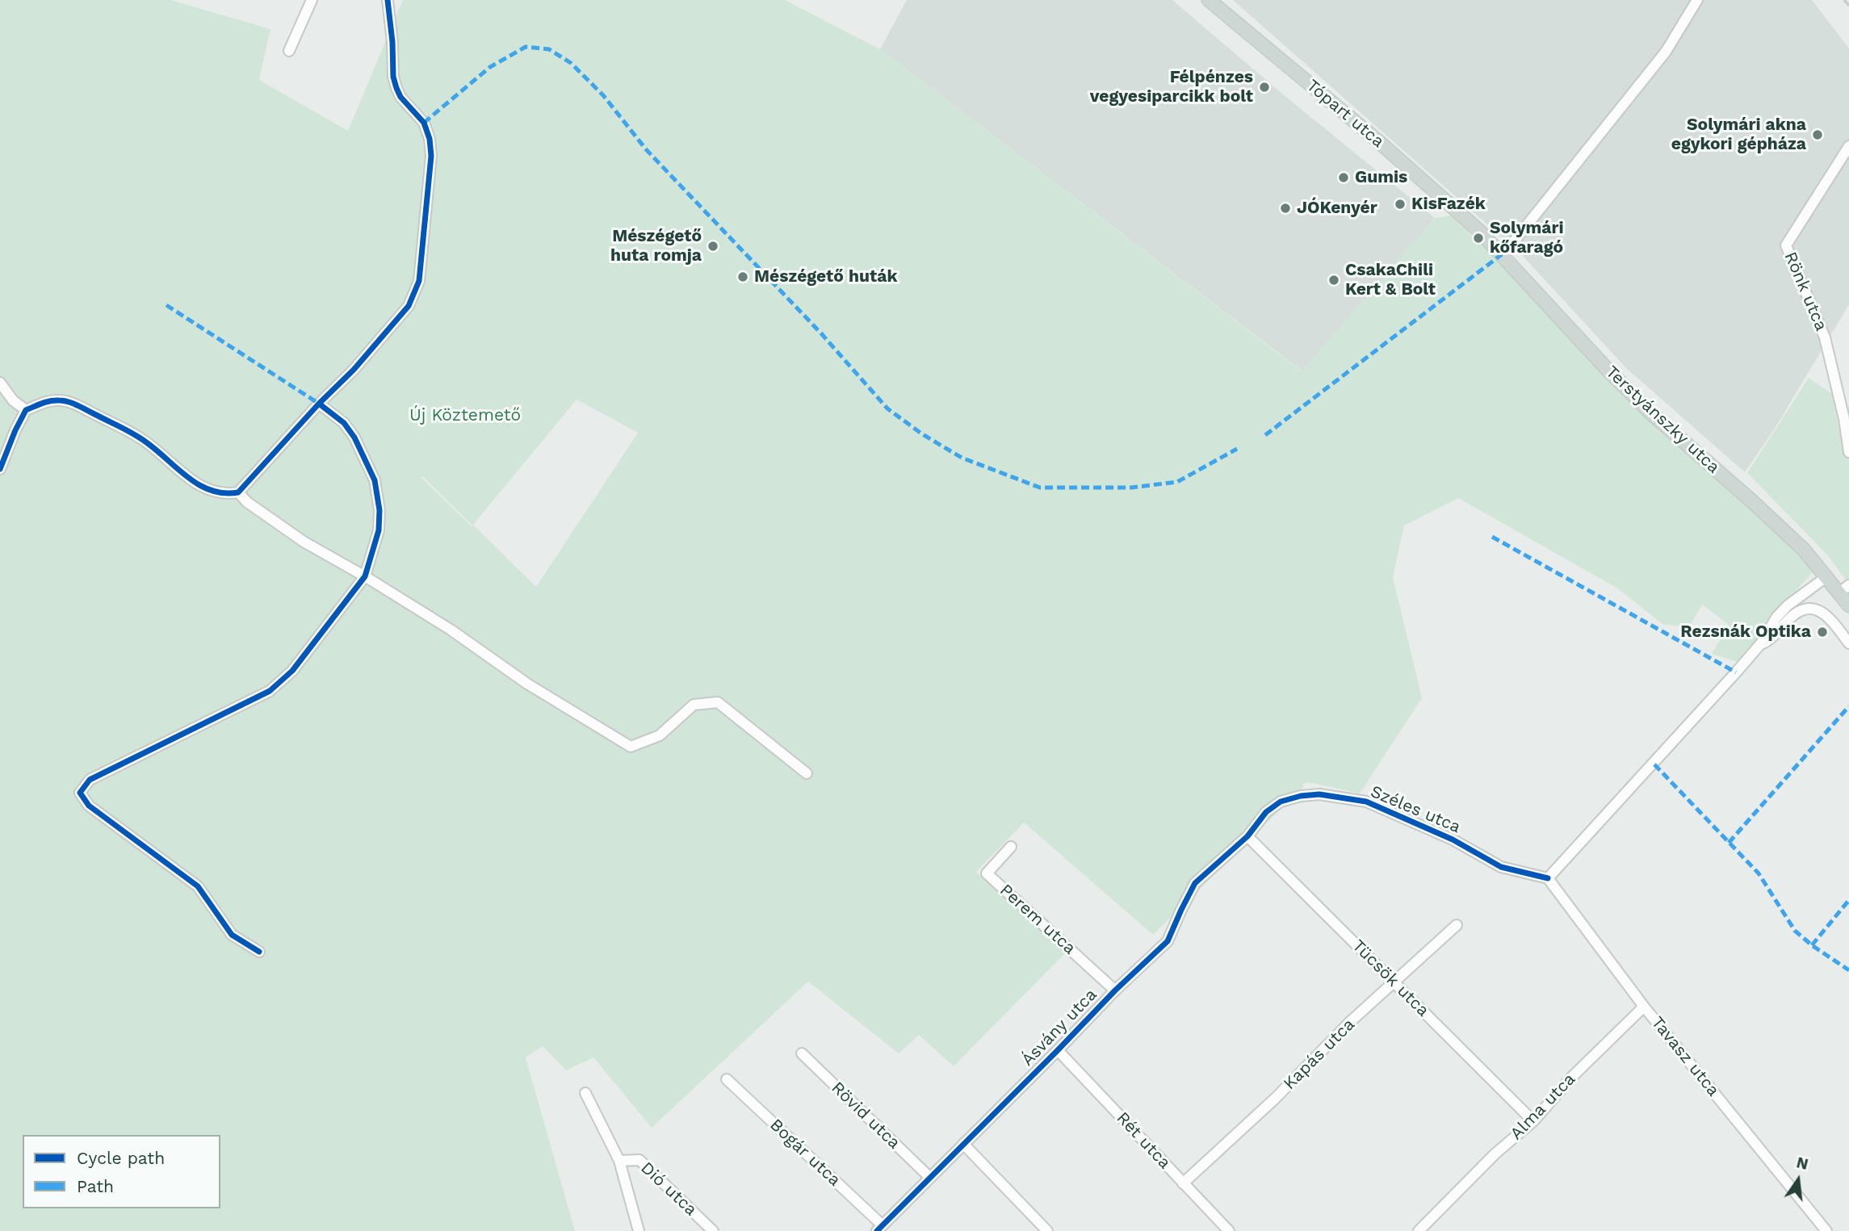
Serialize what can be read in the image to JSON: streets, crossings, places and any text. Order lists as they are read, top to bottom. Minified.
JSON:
{"streets":{"main road":["Tópart utca","Terstyánszky utca"],"street":["Rönk utca","Széles utca","Perem utca","Tücsök utca","Ásvány utca","Kapás utca","Tavasz utca","Alma utca","Rövid utca","Rét utca","Bogár utca","Dió utca"]},"crossings":[["Tópart utca","Terstyánszky utca"],["Széles utca","Tücsök utca"],["Széles utca","Ásvány utca"],["Széles utca","Tavasz utca"],["Perem utca","Ásvány utca"],["Tücsök utca","Ásvány utca"],["Tücsök utca","Kapás utca"],["Tücsök utca","Alma utca"],["Ásvány utca","Rövid utca"],["Ásvány utca","Rét utca"],["Ásvány utca","Bogár utca"],["Kapás utca","Rét utca"],["Tavasz utca","Alma utca"]],"parks":["Új Köztemető"],"places":["Félpénzes vegyesiparcikk bolt","Solymári akna egykori gépháza","Gumis","KisFazék","JÓKenyér","Solymári kőfaragó","Mészégető huta romja","Mészégető huták","CsakaChili Kert & Bolt","Rezsnák Optika"],"legend":["Cycle path","Path"],"north":"top"}
